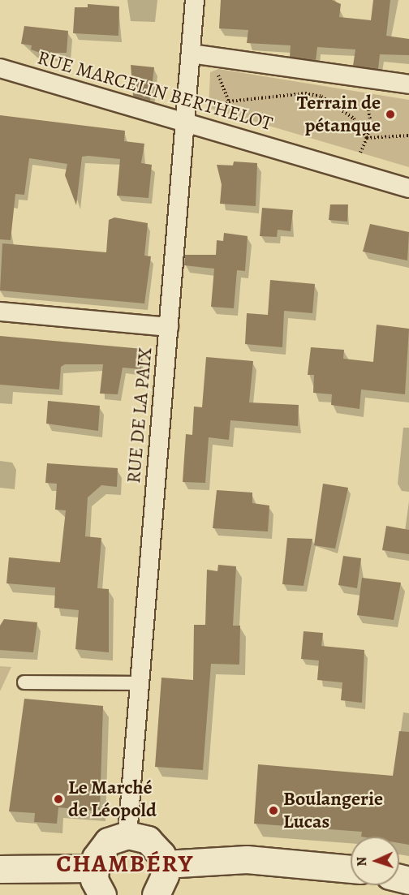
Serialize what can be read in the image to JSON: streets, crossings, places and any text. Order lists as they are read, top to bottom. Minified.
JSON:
{"streets":{"street":["RUE MARCELIN BERTHELOT","RUE DE LA PAIX"]},"crossings":[["RUE MARCELIN BERTHELOT","RUE DE LA PAIX"]],"districts":["CHAMBÉRY"],"places":["Terrain de pétanque","Le Marché de Léopold","Boulangerie Lucas"],"north":"left"}
